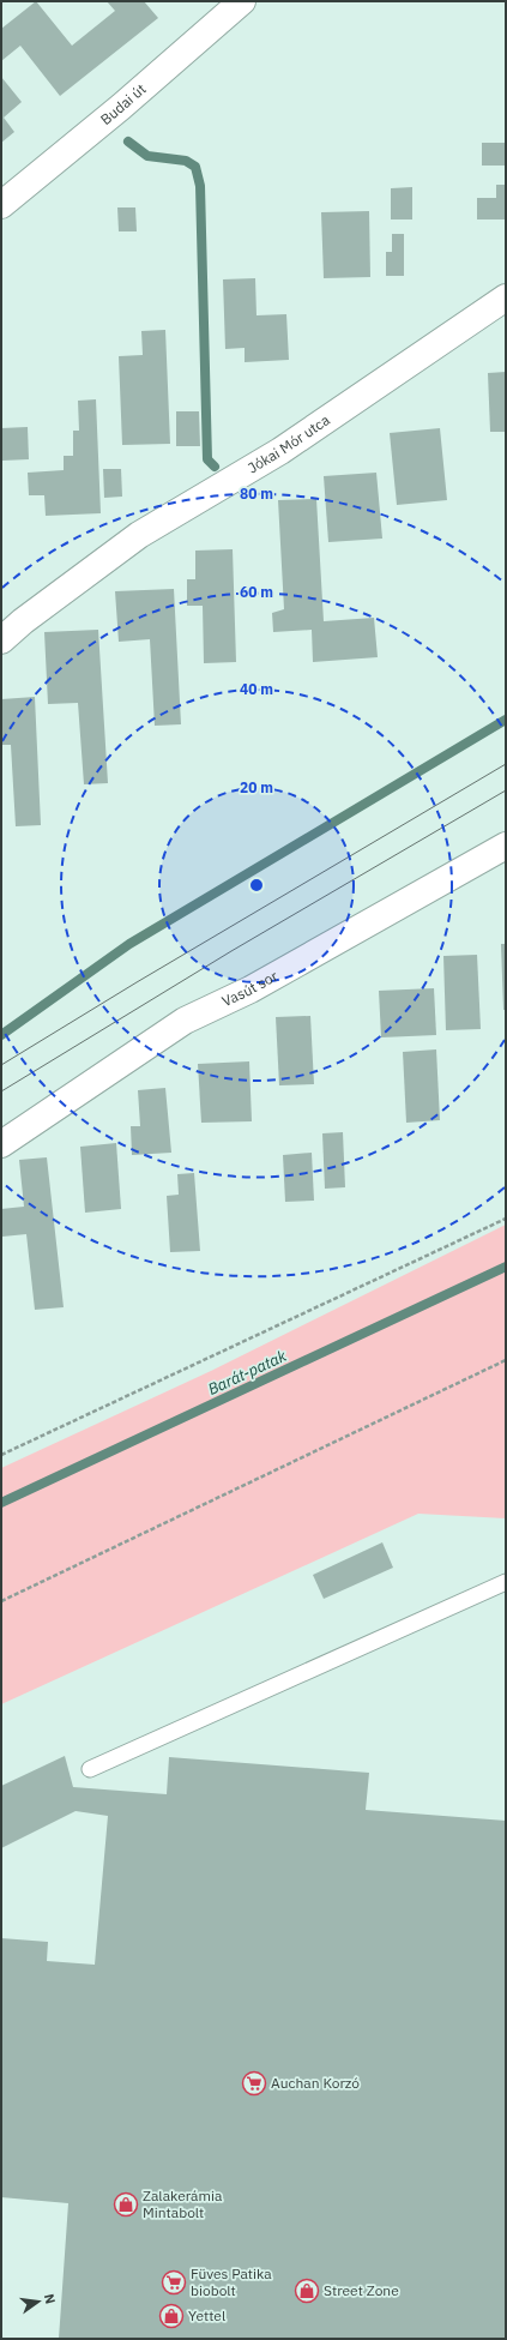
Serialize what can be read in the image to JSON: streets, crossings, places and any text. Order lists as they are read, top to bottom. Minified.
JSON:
{"streets":{"street":["Budai út","Jókai Mór utca","Vasút sor"]},"water":["Barát-patak"],"places":{"supermarket":["Auchan Korzó","Füves Patika biobolt"],"shop":["Zalakerámia Mintabolt","Street Zone","Yettel"]},"north":"right","rings":["80 m","60 m","40 m","20 m"]}
